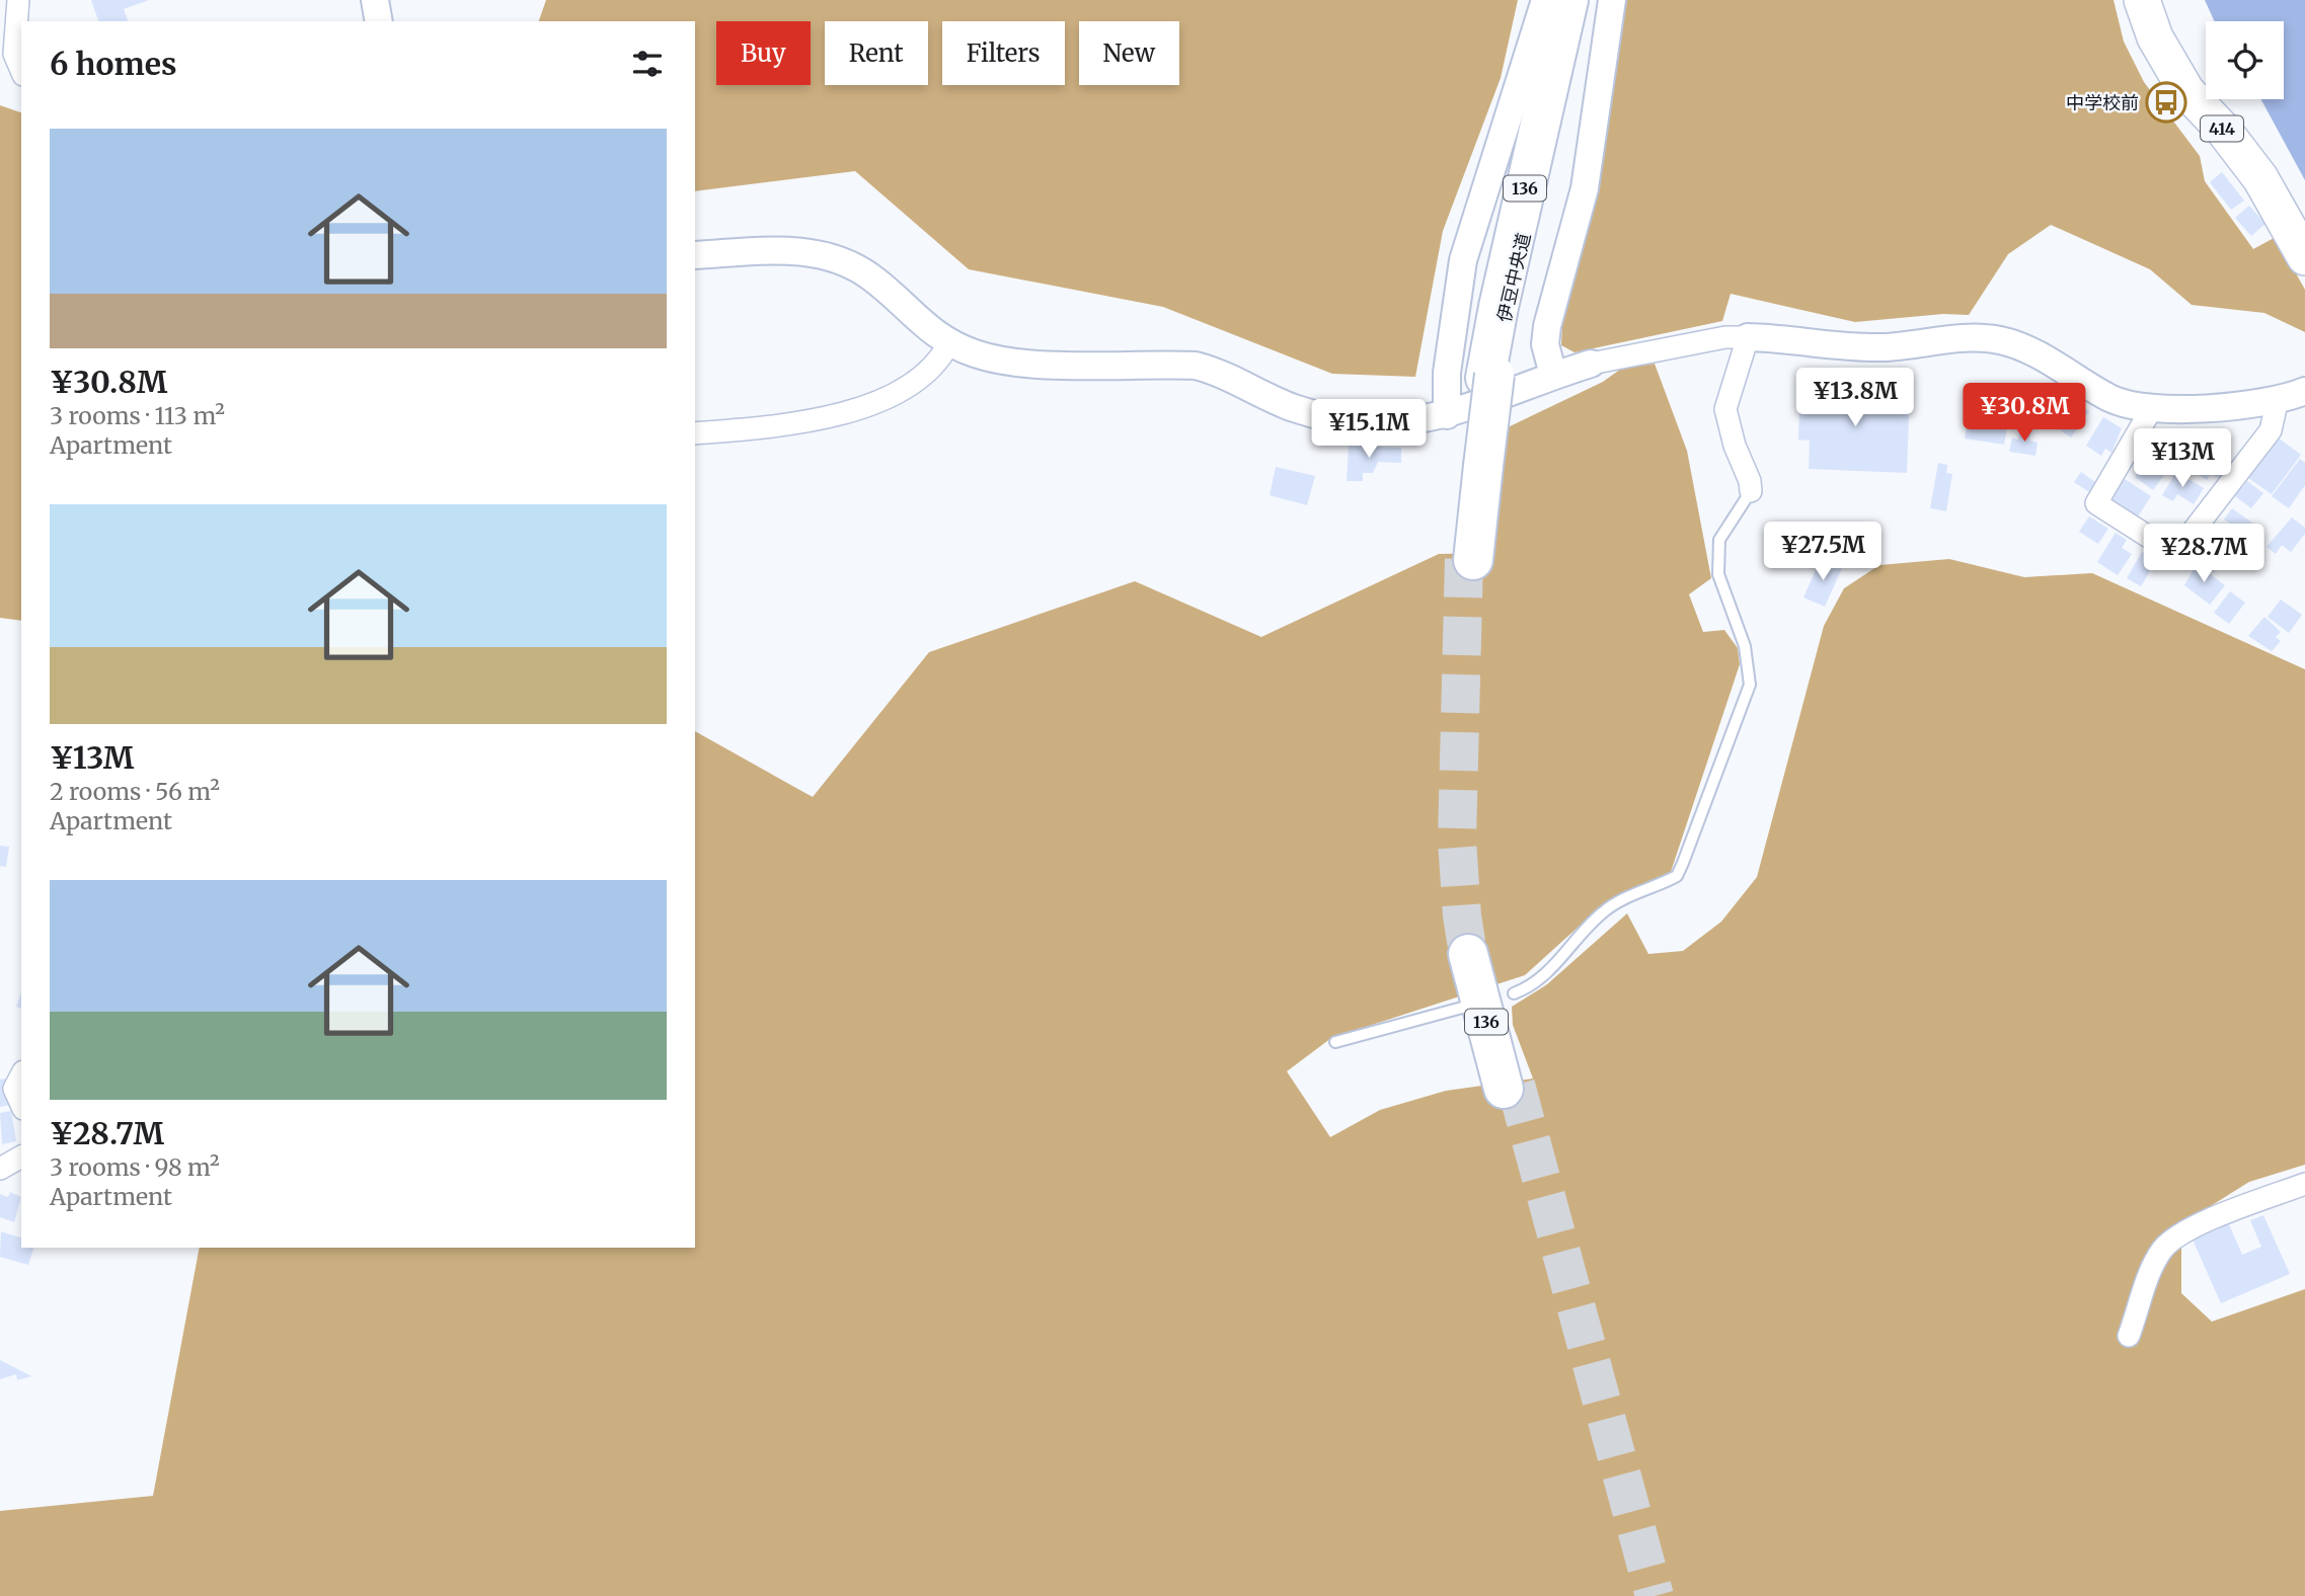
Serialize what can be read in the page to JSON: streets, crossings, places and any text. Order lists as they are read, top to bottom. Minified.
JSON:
{"streets":{"highway":["414","136","伊豆中央道"]},"places":{"bus stop":["中学校前"]},"page":{"chip":["Buy","Rent","Filters","New"],"heading":"6 homes","list":[{"name":"¥30.8M","note":"3 rooms · 113 m² · Apartment"},{"name":"¥13M","note":"2 rooms · 56 m² · Apartment"},{"name":"¥28.7M","note":"3 rooms · 98 m² · Apartment"}],"price":["¥13.8M","¥30.8M","¥15.1M","¥13M","¥27.5M","¥28.7M"]}}
